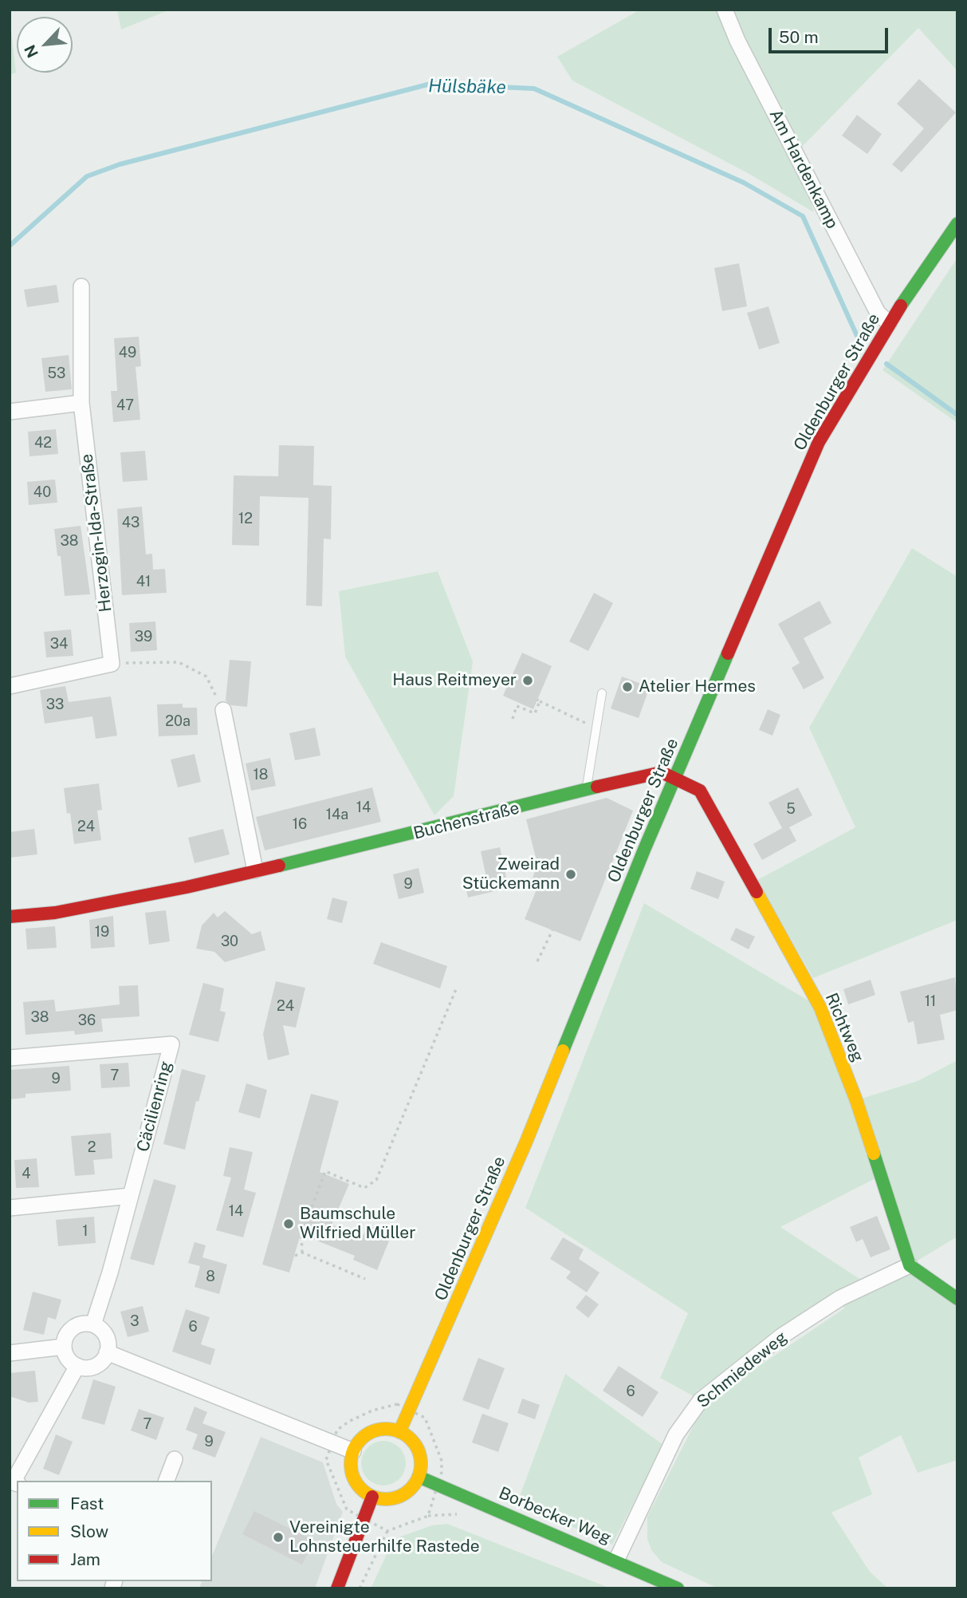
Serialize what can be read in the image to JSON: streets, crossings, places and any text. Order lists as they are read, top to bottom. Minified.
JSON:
{"streets":{"street":["Am Hardenkamp","Oldenburger Straße","Herzogin-Ida-Straße","Buchenstraße","Richtweg","Cäcilienring","Schmiedeweg","Borbecker Weg"]},"crossings":[["Am Hardenkamp","Oldenburger Straße"],["Oldenburger Straße","Buchenstraße"],["Oldenburger Straße","Richtweg"],["Oldenburger Straße","Borbecker Weg"],["Buchenstraße","Richtweg"],["Richtweg","Schmiedeweg"],["Schmiedeweg","Borbecker Weg"]],"water":["Hülsbäke"],"places":["Haus Reitmeyer","Atelier Hermes","Zweirad Stückemann","Baumschule Wilfried Müller","Vereinigte Lohnsteuerhilfe Rastede"],"house_numbers":["49","53","47","42","40","12","43","38","41","39","34","33","20a","18","14","5","14a","16","24","9","19","30","11","24","38","36","7","9","2","4","14","1","8","3","6","6","7","9"],"legend":["Fast","Slow","Jam"],"scale_bar":"50 m","north":"bottom left"}
